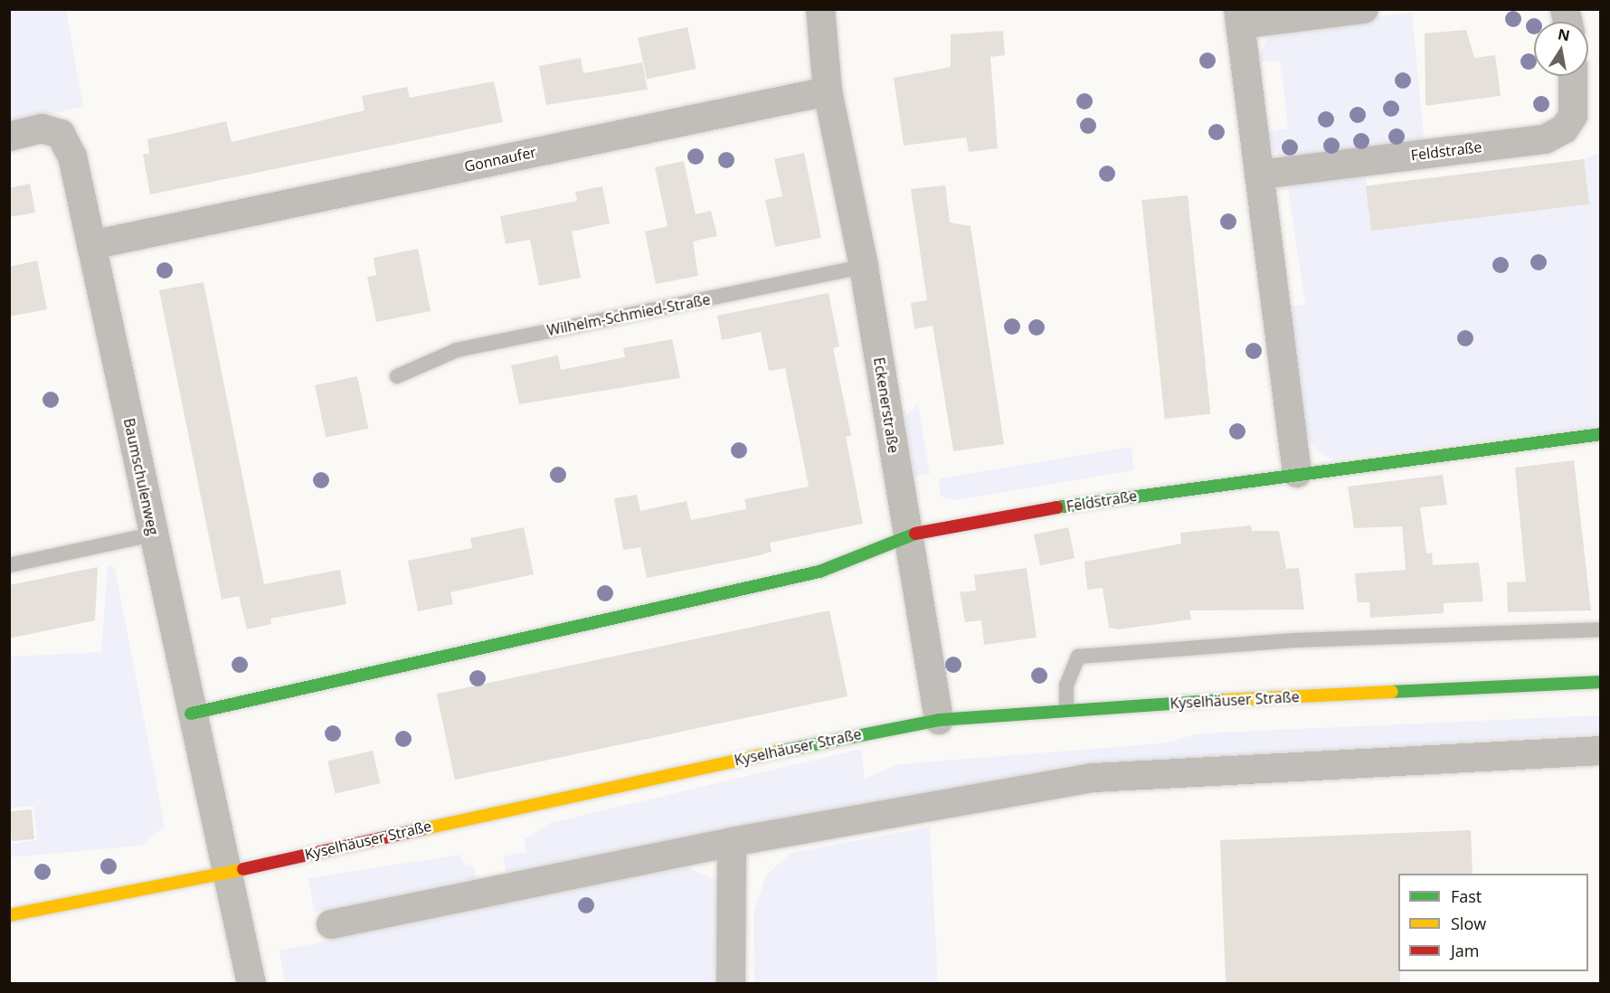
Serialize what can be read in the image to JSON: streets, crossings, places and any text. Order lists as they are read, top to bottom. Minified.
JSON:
{"streets":{"main road":["Feldstraße","Kyselhäuser Straße"],"street":["Gonnaufer","Eckenerstraße","Baumschulenweg"],"lane":["Wilhelm-Schmied-Straße"]},"crossings":[["Feldstraße","Eckenerstraße"],["Gonnaufer","Eckenerstraße"],["Gonnaufer","Baumschulenweg"],["Wilhelm-Schmied-Straße","Eckenerstraße"],["Eckenerstraße","Kyselhäuser Straße"],["Baumschulenweg","Kyselhäuser Straße"]],"legend":["Fast","Slow","Jam"],"north":"top"}
